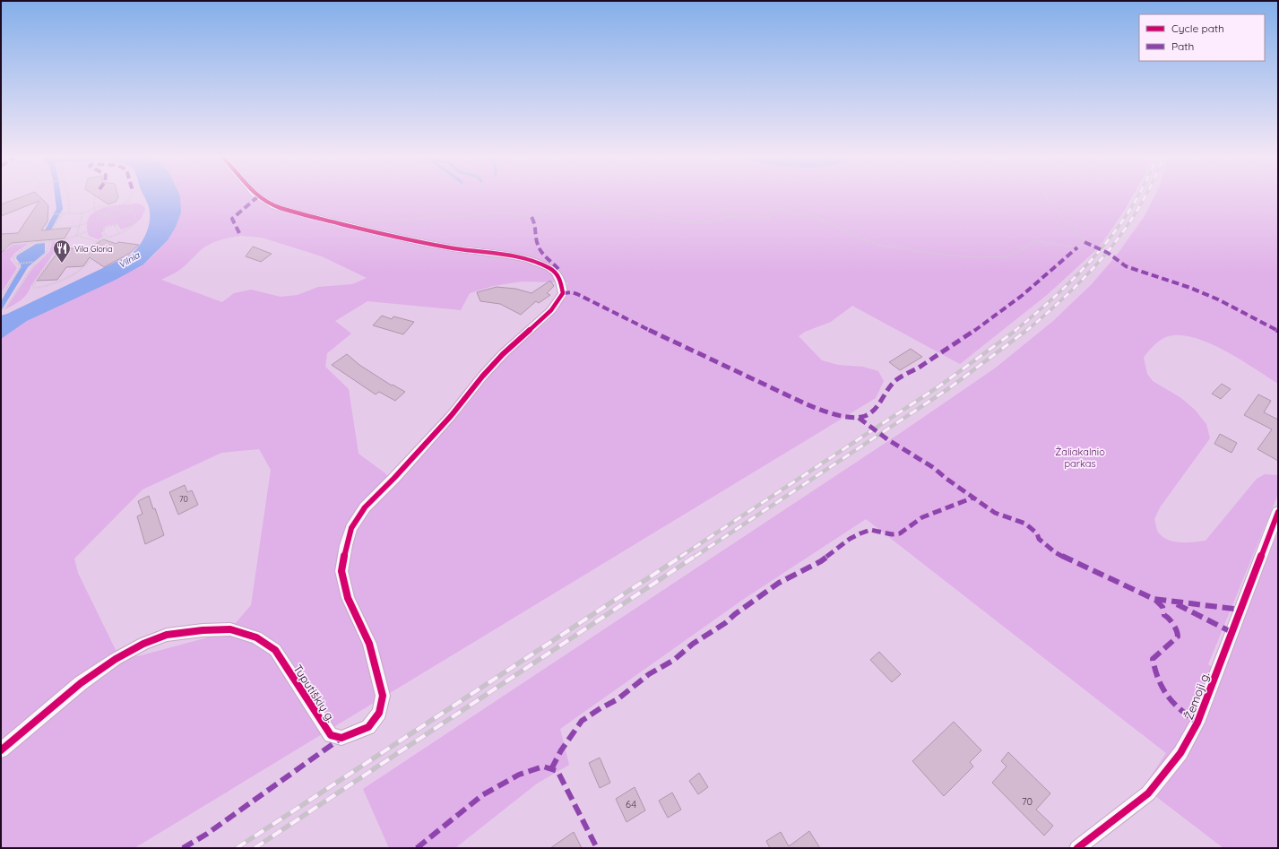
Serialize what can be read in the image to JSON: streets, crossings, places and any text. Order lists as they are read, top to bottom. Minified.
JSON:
{"streets":{"street":["Tuputiškių g.","Žemoji g."]},"water":["Vilnia"],"parks":["Žaliakalnio parkas"],"places":{"restaurant":["Vila Gloria"]},"house_numbers":["70","70","64"],"legend":["Cycle path","Path"]}
